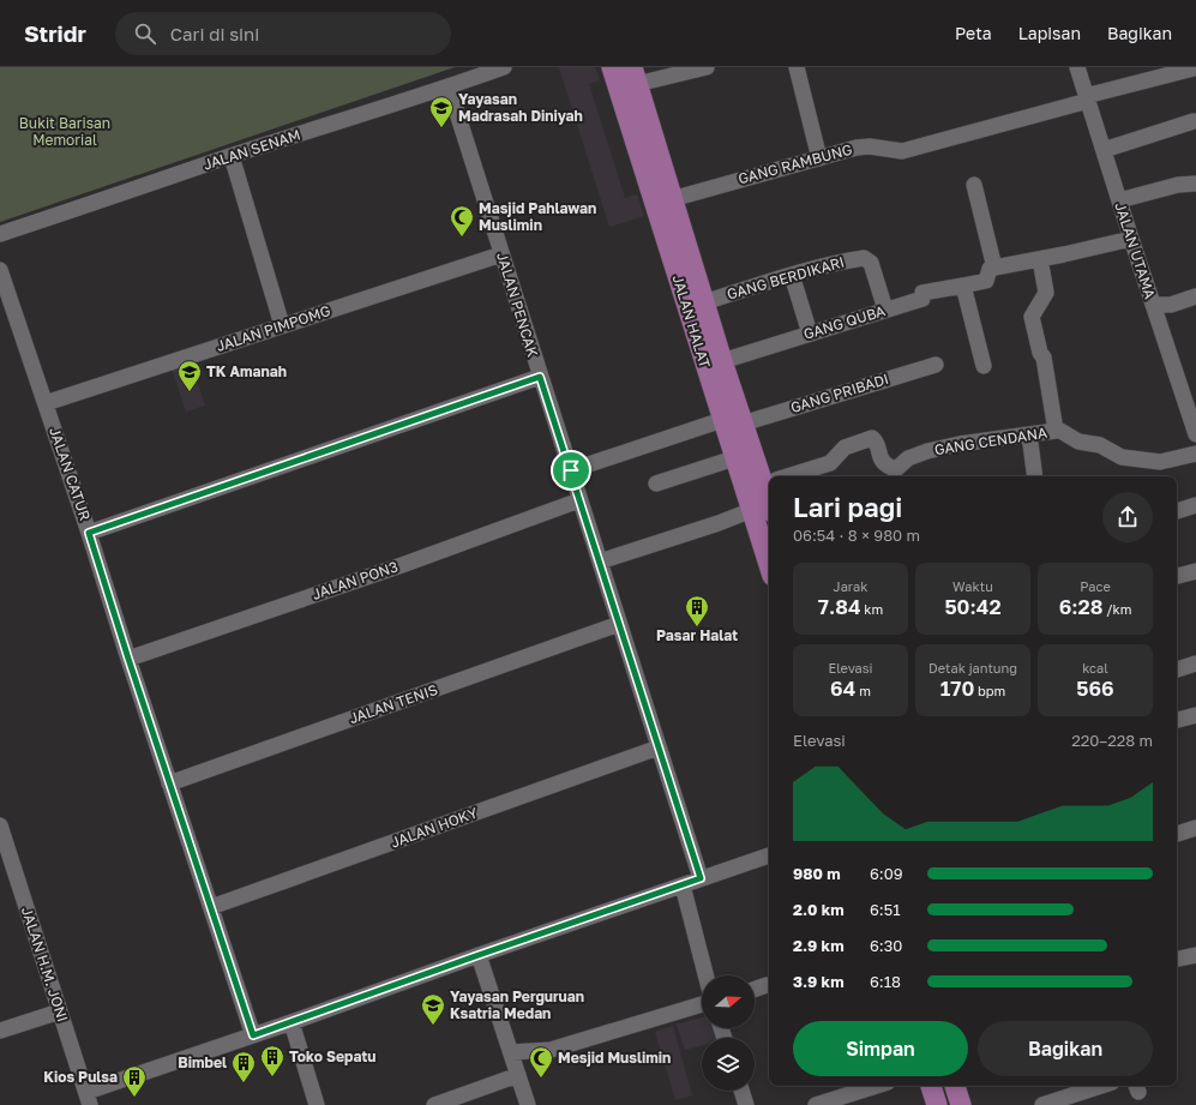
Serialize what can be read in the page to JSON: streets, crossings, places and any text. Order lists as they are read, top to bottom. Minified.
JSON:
{"streets":{"main road":["JALAN HALAT"],"street":["JALAN SENAM","GANG RAMBUNG","JALAN UTAMA","GANG BERDIKARI","JALAN PENCAK","GANG QUBA","JALAN PIMPOMG","GANG PRIBADI","GANG CENDANA","JALAN CATUR","JALAN PON3","JALAN TENIS","JALAN HOKY","JALAN H.M. JONI"]},"crossings":[["JALAN SENAM","JALAN PENCAK"],["GANG RAMBUNG","JALAN UTAMA"],["GANG RAMBUNG","JALAN HALAT"],["GANG BERDIKARI","JALAN HALAT"],["GANG BERDIKARI","GANG QUBA"],["JALAN PENCAK","JALAN PIMPOMG"],["JALAN PENCAK","JALAN PON3"],["JALAN PENCAK","JALAN TENIS"],["JALAN PENCAK","JALAN HOKY"],["JALAN HALAT","GANG QUBA"],["JALAN HALAT","GANG PRIBADI"],["JALAN PIMPOMG","JALAN CATUR"],["JALAN CATUR","JALAN PON3"],["JALAN CATUR","JALAN TENIS"],["JALAN CATUR","JALAN HOKY"]],"parks":["Bukit Barisan Memorial"],"places":{"school or university":["Yayasan Madrasah Diniyah","TK Amanah","Yayasan Perguruan Ksatria Medan"],"mosque":["Masjid Pahlawan Muslimin","Mesjid Muslimin"],"building":["Pasar Halat","Toko Sepatu","Bimbel","Kios Pulsa"]},"north":"right","page":{"header":"Stridr","search":"Cari di sini","nav":["Peta","Lapisan","Bagikan"],"heading":["Lari pagi","06:54 · 8 × 980 m"],"stats":[["Jarak","7.84 km"],["Waktu","50:42"],["Pace","6:28 /km"],["Elevasi","64 m"],["Detak jantung","170 bpm"],["kcal","566"]],"chart":["Elevasi","220–228 m"],"list":[{"name":"980 m","note":"6:09"},{"name":"2.0 km","note":"6:51"},{"name":"2.9 km","note":"6:30"},{"name":"3.9 km","note":"6:18"}],"buttons":["Simpan","Bagikan"]}}
